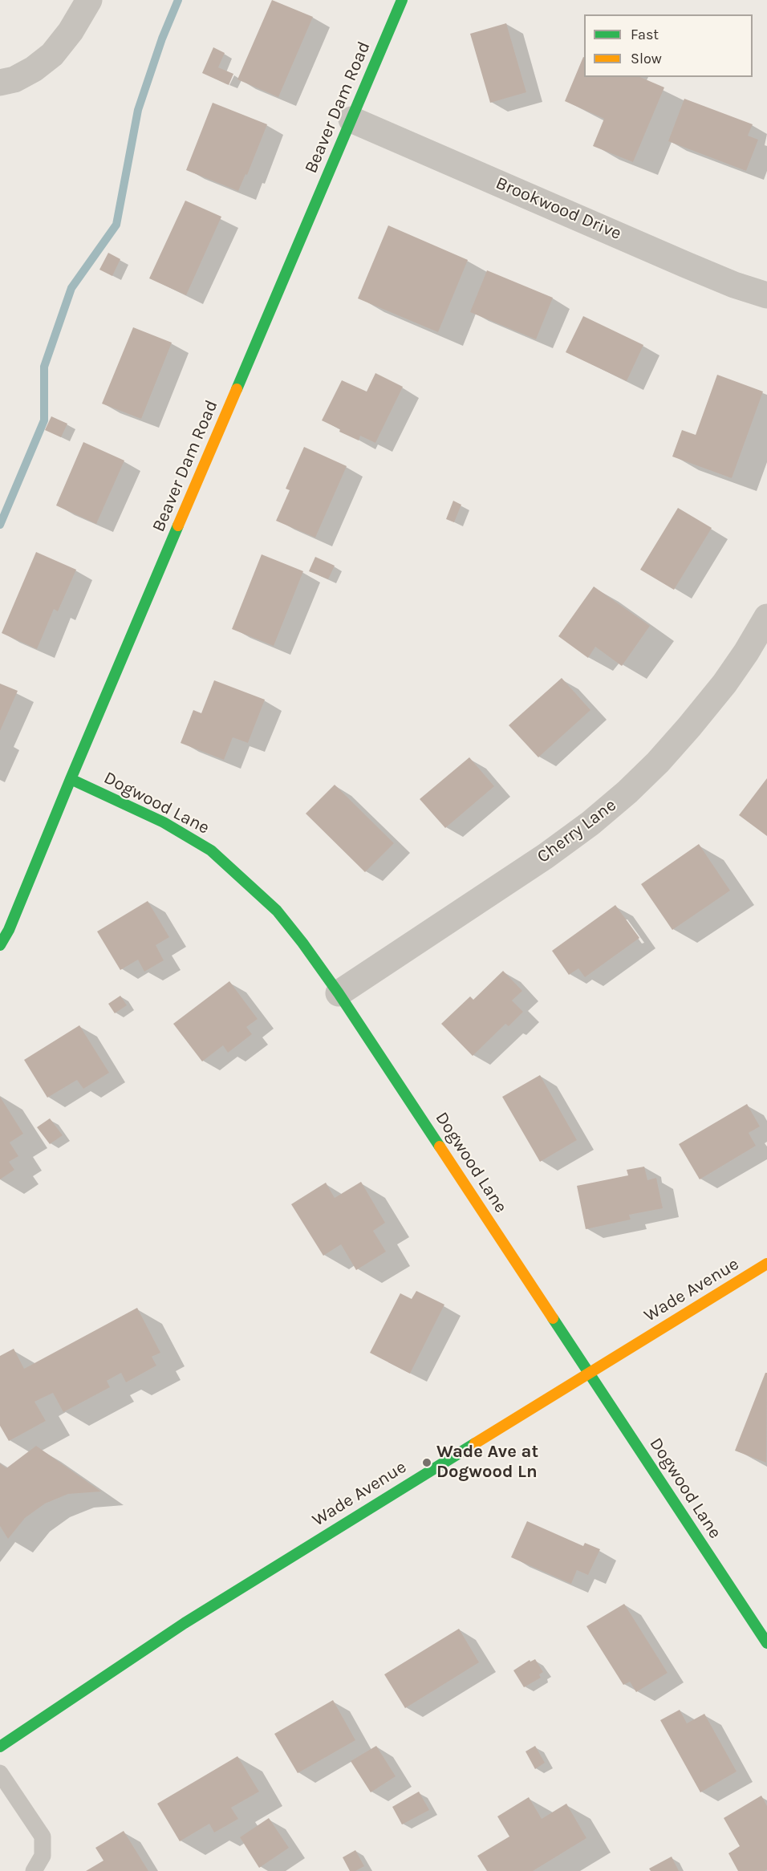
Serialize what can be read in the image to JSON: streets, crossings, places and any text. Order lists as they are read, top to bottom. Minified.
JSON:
{"streets":{"street":["Beaver Dam Road","Brookwood Drive","Dogwood Lane","Cherry Lane","Wade Avenue"]},"crossings":[["Beaver Dam Road","Brookwood Drive"],["Beaver Dam Road","Dogwood Lane"],["Dogwood Lane","Cherry Lane"],["Dogwood Lane","Wade Avenue"]],"places":["Wade Ave at Dogwood Ln"],"legend":["Fast","Slow"]}
